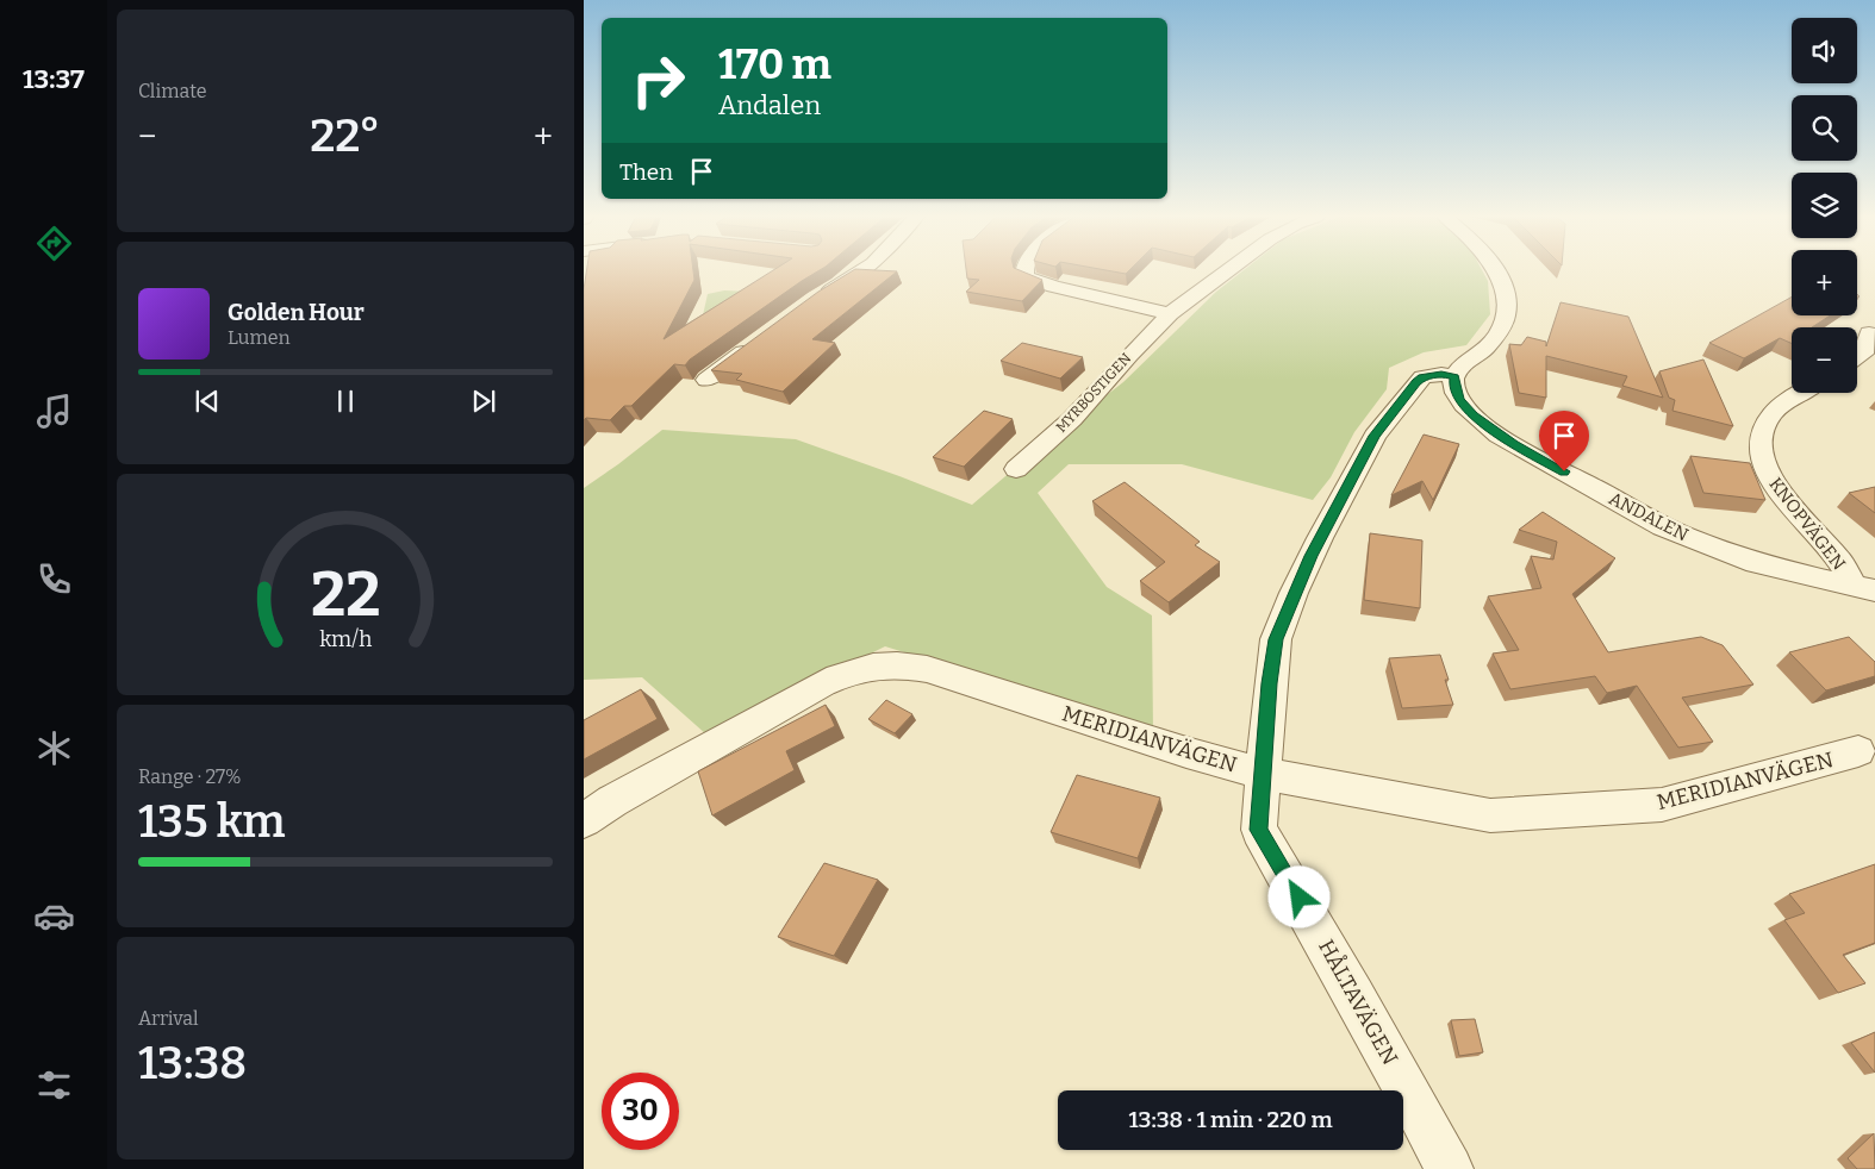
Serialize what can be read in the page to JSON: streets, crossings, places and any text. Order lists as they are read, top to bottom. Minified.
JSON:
{"streets":{"street":["MYRBOSTIGEN","ANDALEN","KNOPVÄGEN","MERIDIANVÄGEN","HÅLTAVÄGEN"]},"crossings":[["ANDALEN","KNOPVÄGEN"],["ANDALEN","HÅLTAVÄGEN"],["MERIDIANVÄGEN","HÅLTAVÄGEN"]],"page":{"tabs":"13:37","tile":["Climate",["Range · 27%","135 km"],["Arrival","13:38"]],"map_buttons":["+","−"],"turn":["170 m","Andalen"],"heat":["−","22°","+"],"then":"Then","song":["Golden Hour","Lumen"],"limit":"30","trip":"13:38 · 1 min · 220 m","gauge":["22","km/h"]}}
